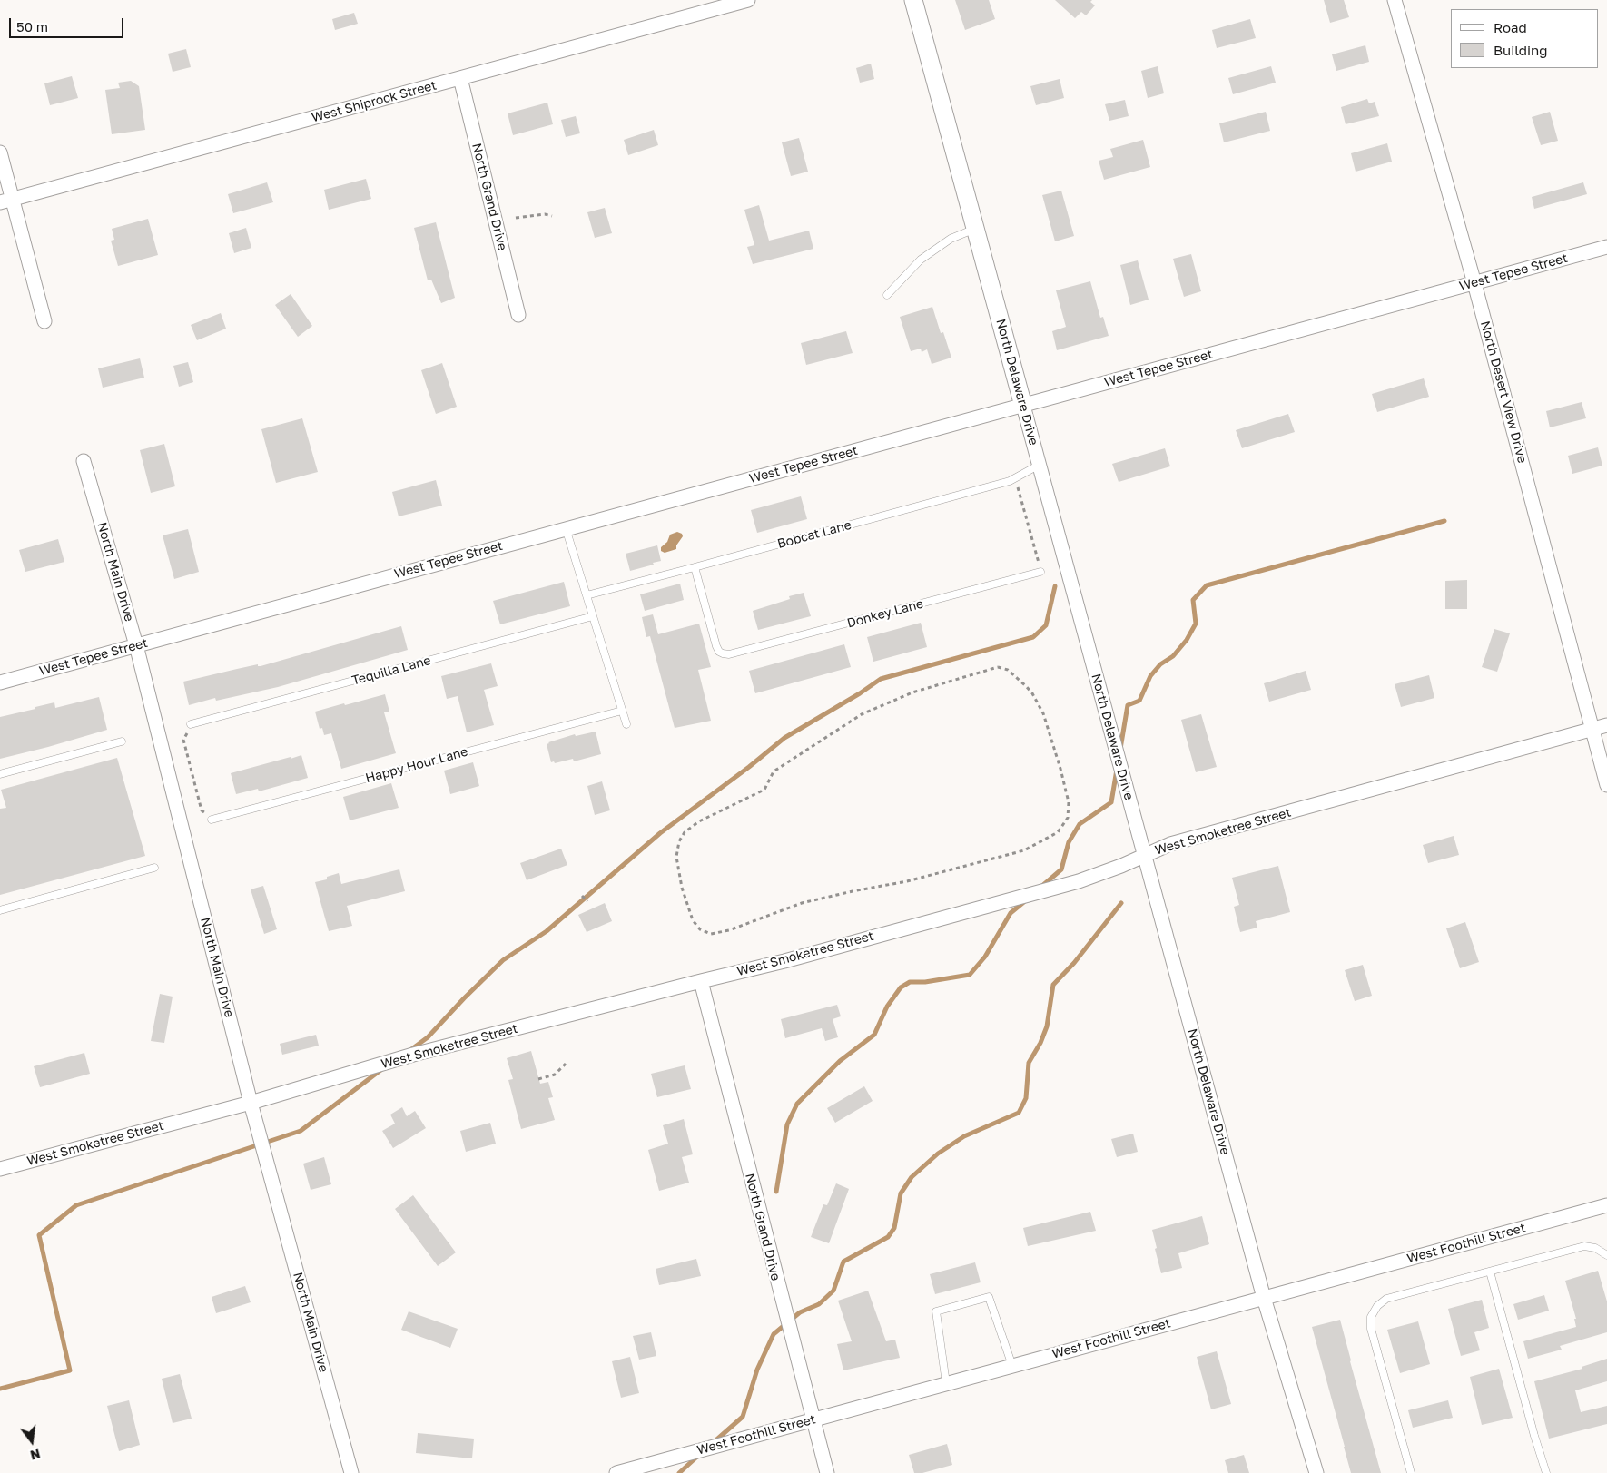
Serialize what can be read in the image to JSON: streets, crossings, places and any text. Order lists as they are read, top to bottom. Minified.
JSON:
{"streets":{"street":["West Shiprock Street","North Grand Drive","West Tepee Street","North Delaware Drive","North Desert View Drive","North Main Drive","West Smoketree Street","West Foothill Street"],"lane":["Bobcat Lane","Donkey Lane","Tequilla Lane","Happy Hour Lane"]},"crossings":[["West Shiprock Street","North Grand Drive"],["North Grand Drive","West Smoketree Street"],["North Grand Drive","West Foothill Street"],["West Tepee Street","North Delaware Drive"],["West Tepee Street","North Desert View Drive"],["West Tepee Street","North Main Drive"],["North Delaware Drive","Bobcat Lane"],["North Delaware Drive","West Smoketree Street"],["North Delaware Drive","West Foothill Street"],["North Desert View Drive","West Smoketree Street"],["Bobcat Lane","Donkey Lane"],["North Main Drive","West Smoketree Street"]],"legend":["Road","Building"],"scale_bar":"50 m","north":"bottom"}
